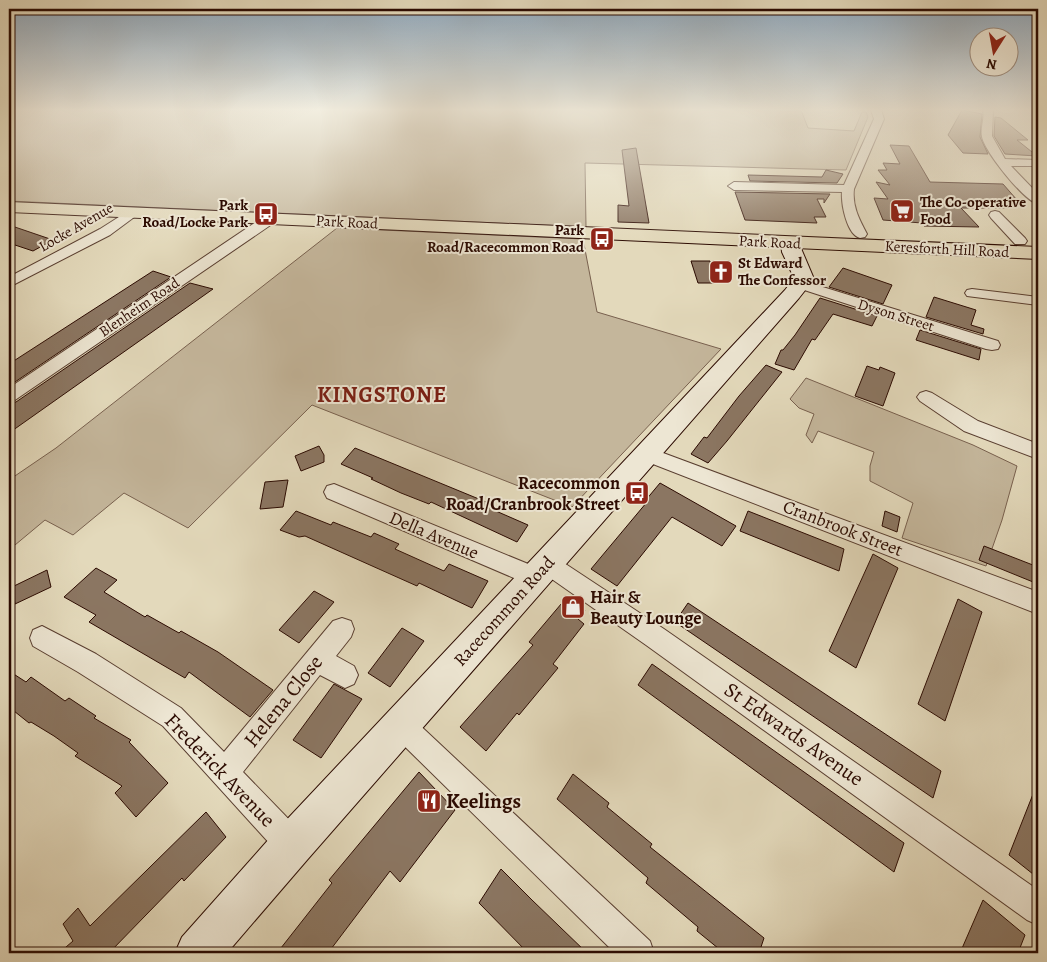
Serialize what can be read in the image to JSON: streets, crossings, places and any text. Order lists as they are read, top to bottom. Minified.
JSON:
{"streets":{"highway":["Park Road","Keresforth Hill Road"],"street":["Locke Avenue","Blenheim Road","Dyson Street","Cranbrook Street","Della Avenue","Racecommon Road","Helena Close","St Edwards Avenue","Frederick Avenue"]},"crossings":[["Park Road","Locke Avenue"],["Park Road","Keresforth Hill Road"],["Park Road","Blenheim Road"],["Park Road","Dyson Street"],["Park Road","Racecommon Road"],["Dyson Street","Racecommon Road"],["Cranbrook Street","Racecommon Road"],["Della Avenue","Racecommon Road"],["Della Avenue","St Edwards Avenue"],["Racecommon Road","St Edwards Avenue"],["Racecommon Road","Frederick Avenue"],["Helena Close","Frederick Avenue"]],"districts":["KINGSTONE"],"places":{"supermarket":["The Co-operative Food"],"bus stop":["Park Road/Locke Park","Park Road/Racecommon Road","Racecommon Road/Cranbrook Street"],"church":["St Edward The Confessor"],"shop":["Hair & Beauty Lounge"],"restaurant":["Keelings"]},"north":"bottom"}
